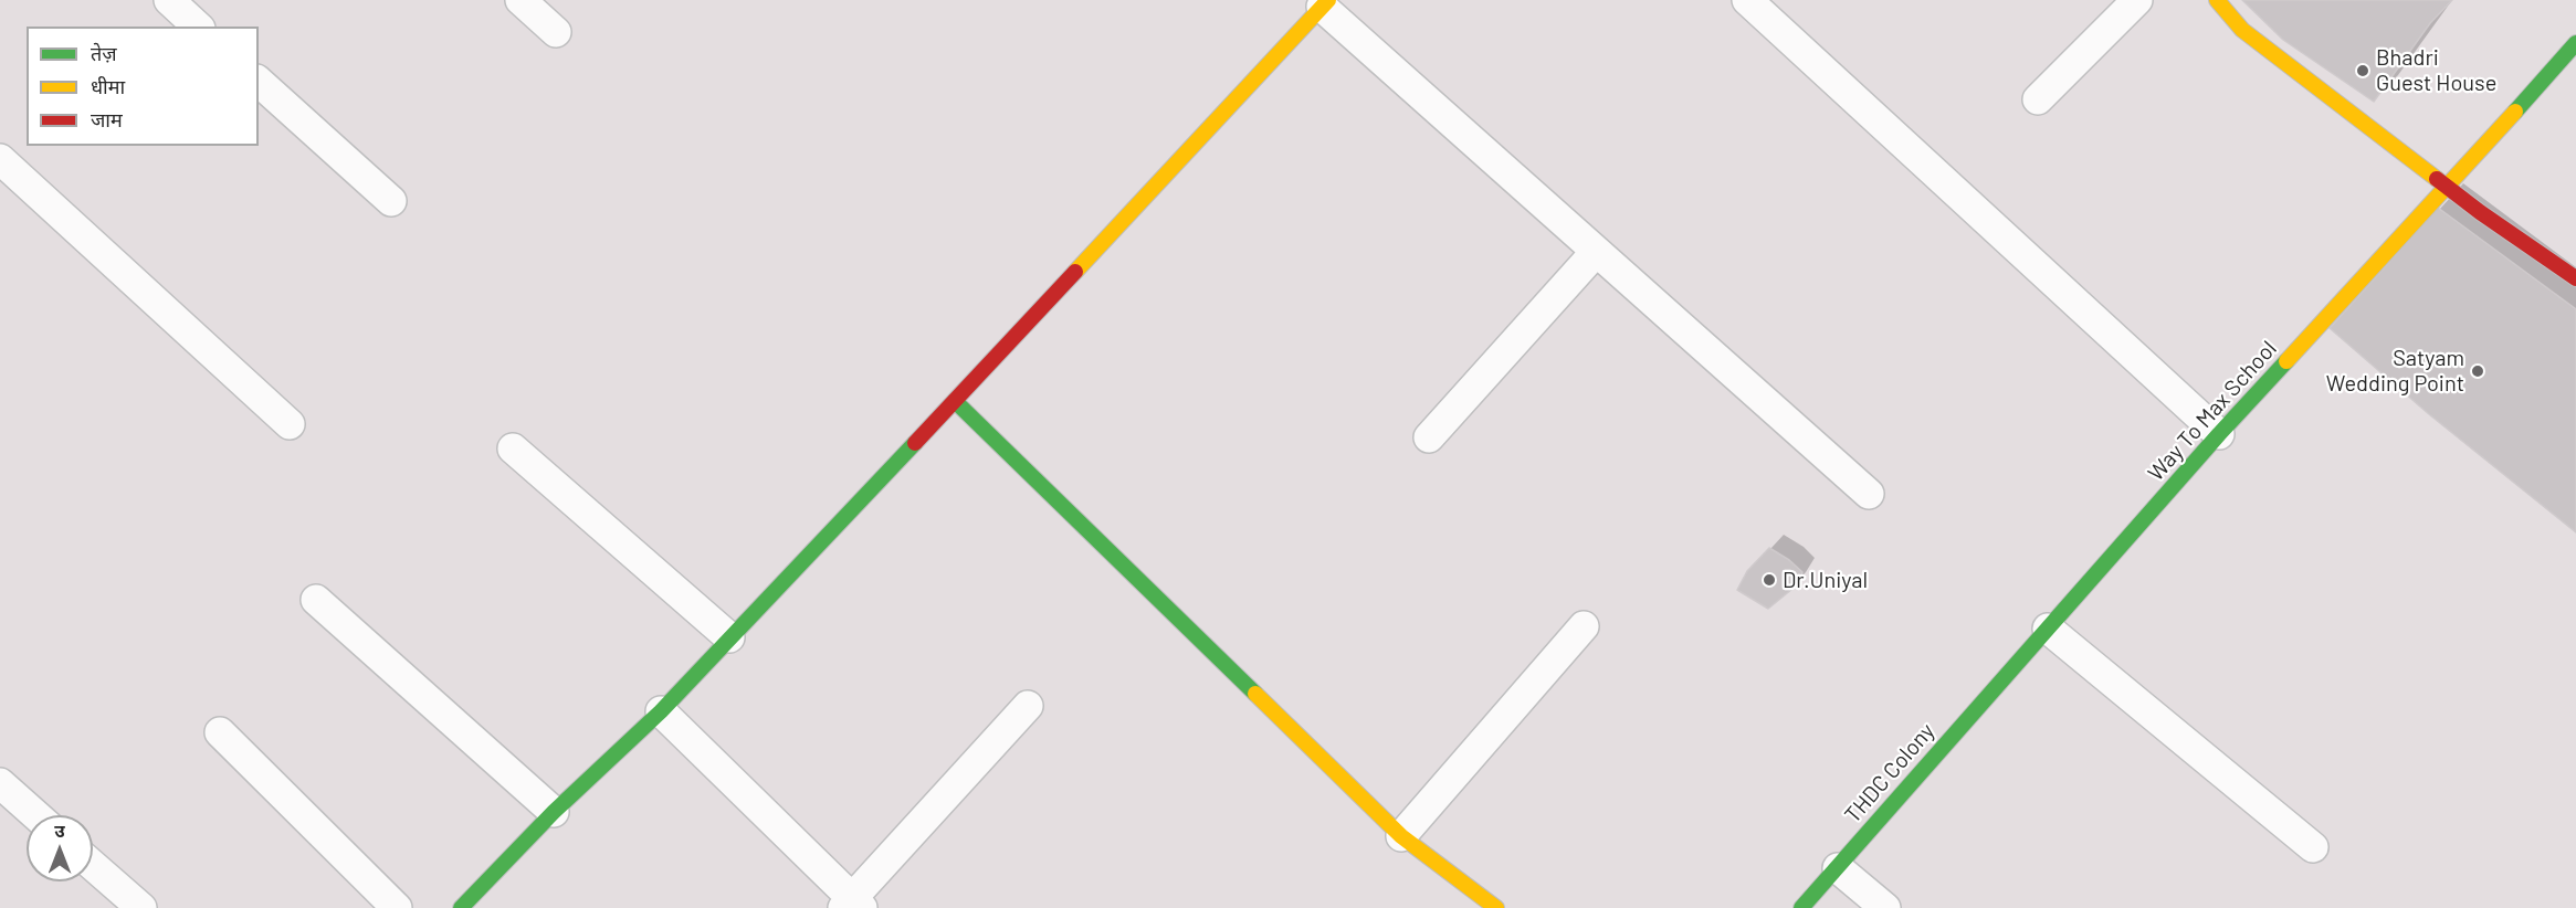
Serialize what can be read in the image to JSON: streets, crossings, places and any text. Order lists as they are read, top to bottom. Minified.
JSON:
{"streets":{"street":["Way To Max School","THDC Colony"]},"crossings":[["Way To Max School","THDC Colony"]],"places":["Bhadri Guest House","Satyam Wedding Point","Dr.Uniyal"],"legend":["तेज़","धीमा","जाम"],"north":"top"}
